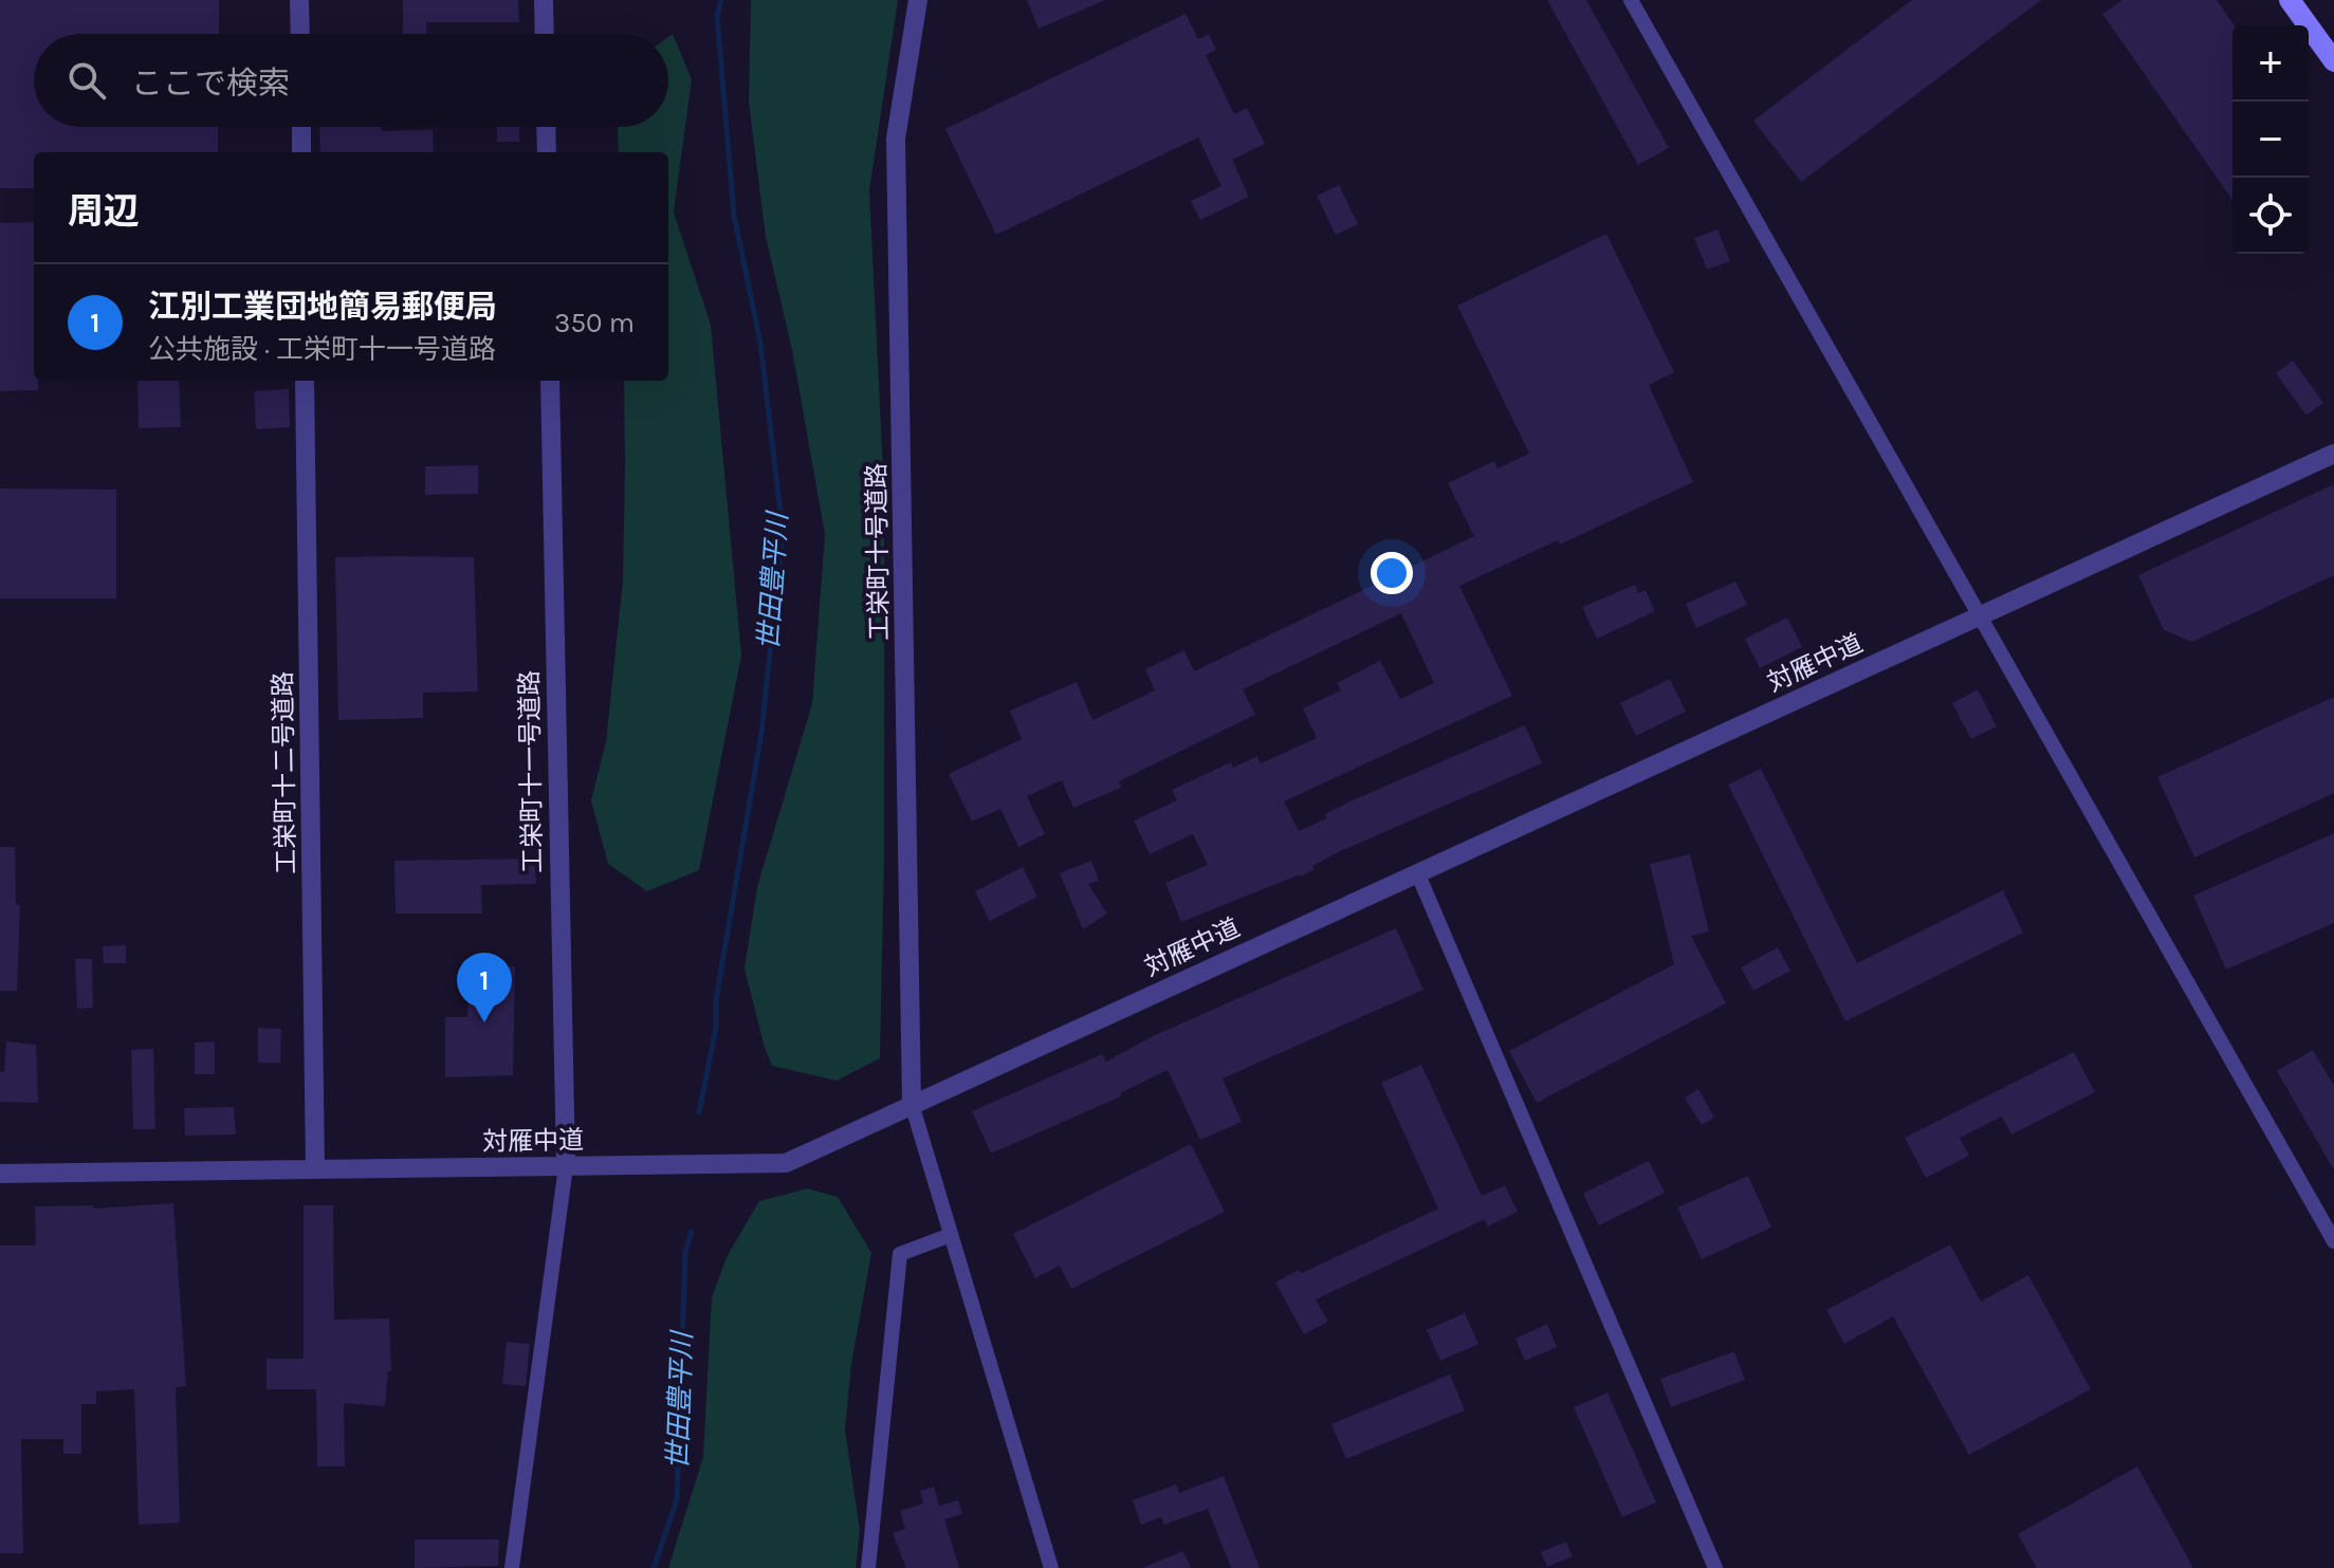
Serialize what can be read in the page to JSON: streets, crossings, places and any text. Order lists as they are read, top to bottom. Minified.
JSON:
{"streets":{"street":["工栄町十号道路","対雁中道","工栄町十一号道路","工栄町十二号道路"]},"crossings":[["工栄町十号道路","対雁中道"],["対雁中道","工栄町十一号道路"],["対雁中道","工栄町十二号道路"]],"water":["世田豊平川"],"page":{"map_buttons":["+","−"],"search":"ここで検索","heading":"周辺","list":[{"mark":"1","name":"江別工業団地簡易郵便局","note":"公共施設 · 工栄町十一号道路","value":"350 m"}],"pins":"1"}}
